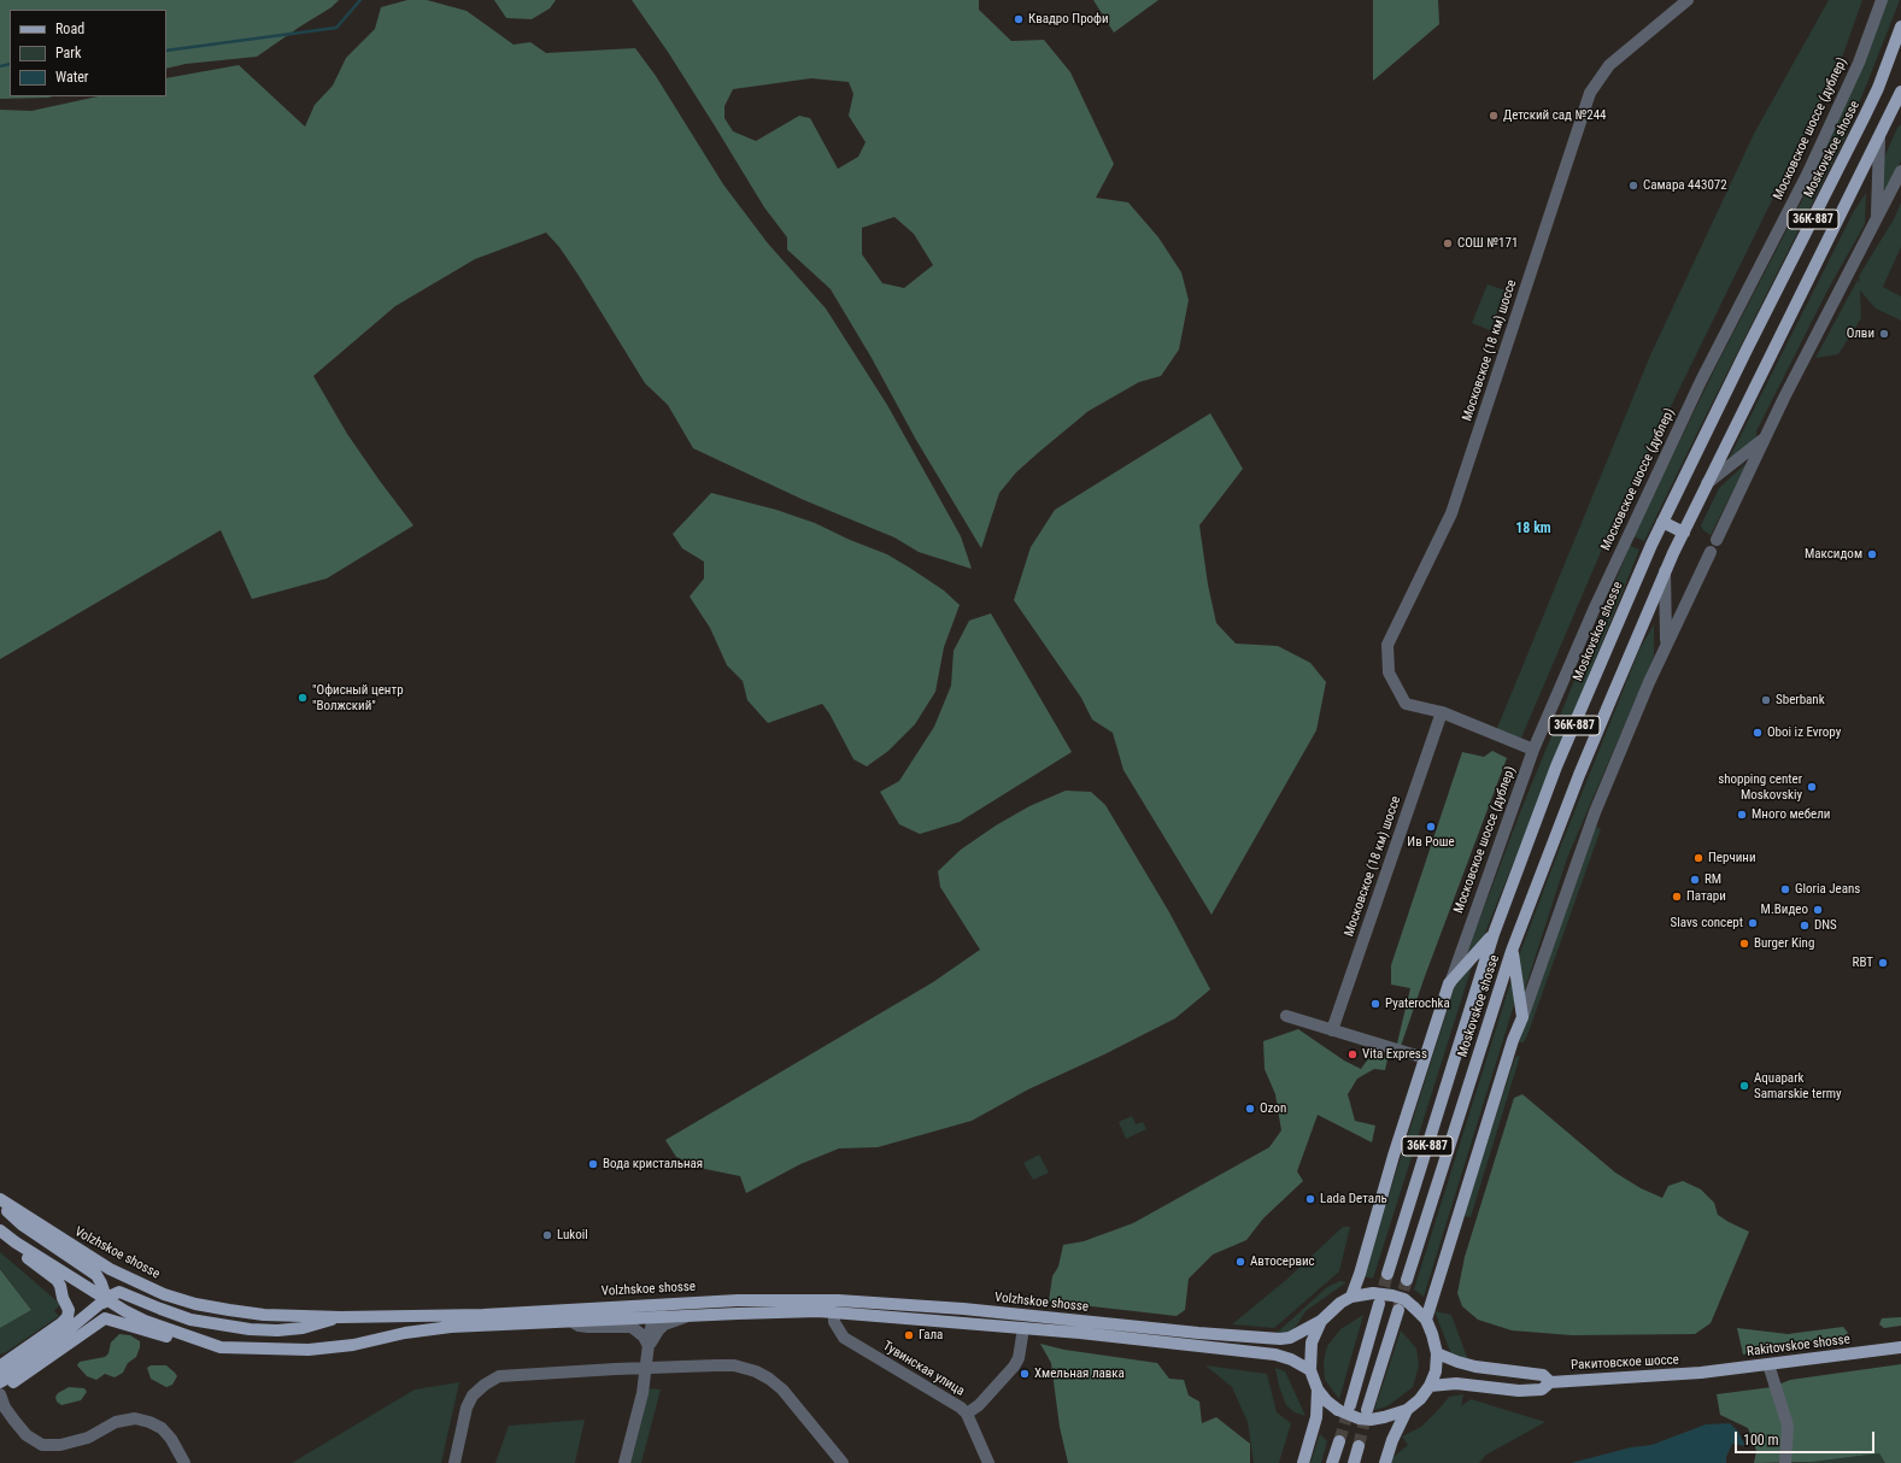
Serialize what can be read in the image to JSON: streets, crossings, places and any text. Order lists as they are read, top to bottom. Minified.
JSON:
{"streets":{"main road":["Moskovskoe shosse","36К-887","Volzhskoe shosse","Rakitovskoe shosse"],"street":["Московское шоссе (дублер)","Московское (18 км) шоссе","Тувинская улица"]},"crossings":[["Московское шоссе (дублер)","Московское (18 км) шоссе"],["Volzhskoe shosse","Тувинская улица"]],"districts":["18 km"],"places":["Квадро Профи","Детский сад №244","Самара 443072","СОШ №171","Олви","Максидом","\"Офисный центр \"Волжский\"","Sberbank","Oboi iz Evropy","shopping center Moskovskiy","Много мебели","Ив Роше","Перчини","RM","Gloria Jeans","Патари","М.Видео","Slavs concept","DNS","Burger King","RBT","Pyaterochka","Vita Express","Aquapark Samarskie termy","Ozon","Вода кристальная","Lada Dеталь","Lukoil","Автосервис","Гала","Хмельная лавка"],"legend":["Road","Park","Water"],"scale_bar":"100 m"}
